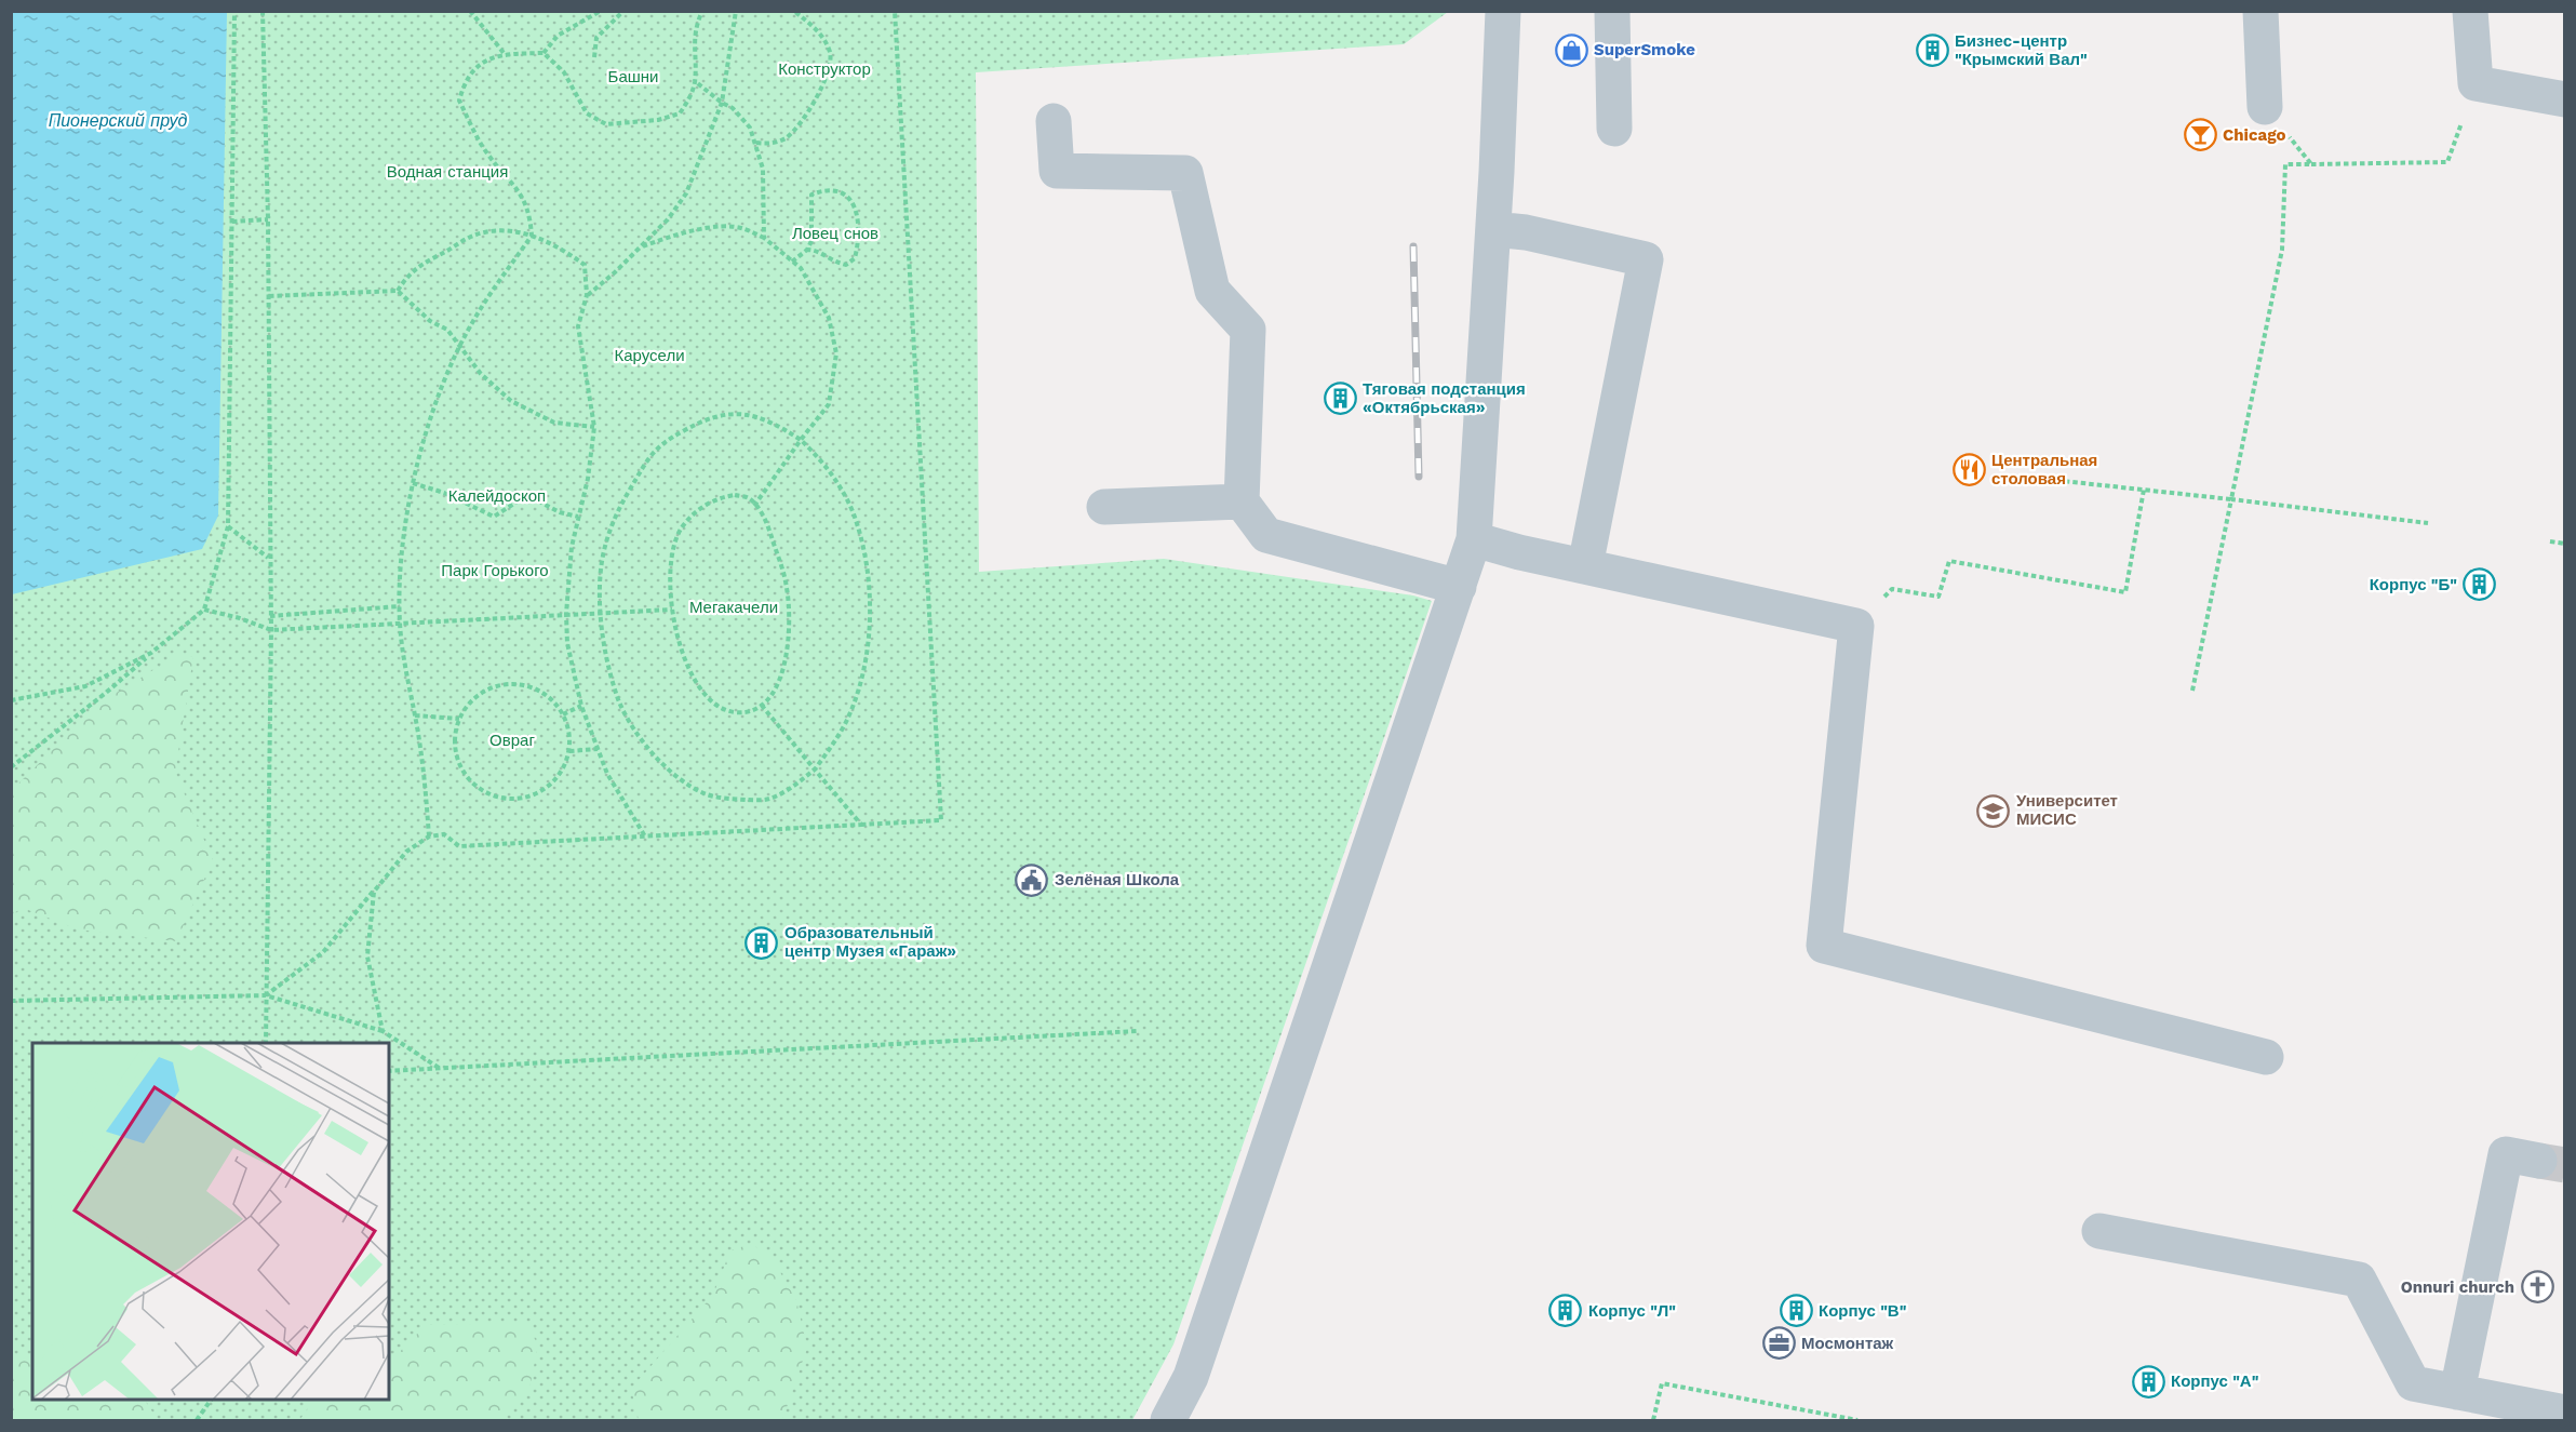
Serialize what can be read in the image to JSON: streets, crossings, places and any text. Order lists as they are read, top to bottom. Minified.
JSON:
{"water":["Пионерский пруд"],"parks":["Конструктор","Башни","Водная станция","Ловец снов","Карусели","Калейдоскоп","Парк Горького","Мегакачели","Овраг"],"places":{"shop":["SuperSmoke"],"building":["Бизнес-центр \"Крымский Вал\"","Тяговая подстанция «Октябрьская»","Корпус \"Б\"","Образовательный центр Музея «Гараж»","Корпус \"Л\"","Корпус \"В\"","Корпус \"А\""],"bar":["Chicago"],"restaurant":["Центральная столовая"],"school or university":["Университет МИСИС"],"public building":["Зелёная Школа"],"church":["Onnuri church"],"office":["Мосмонтаж"]}}
